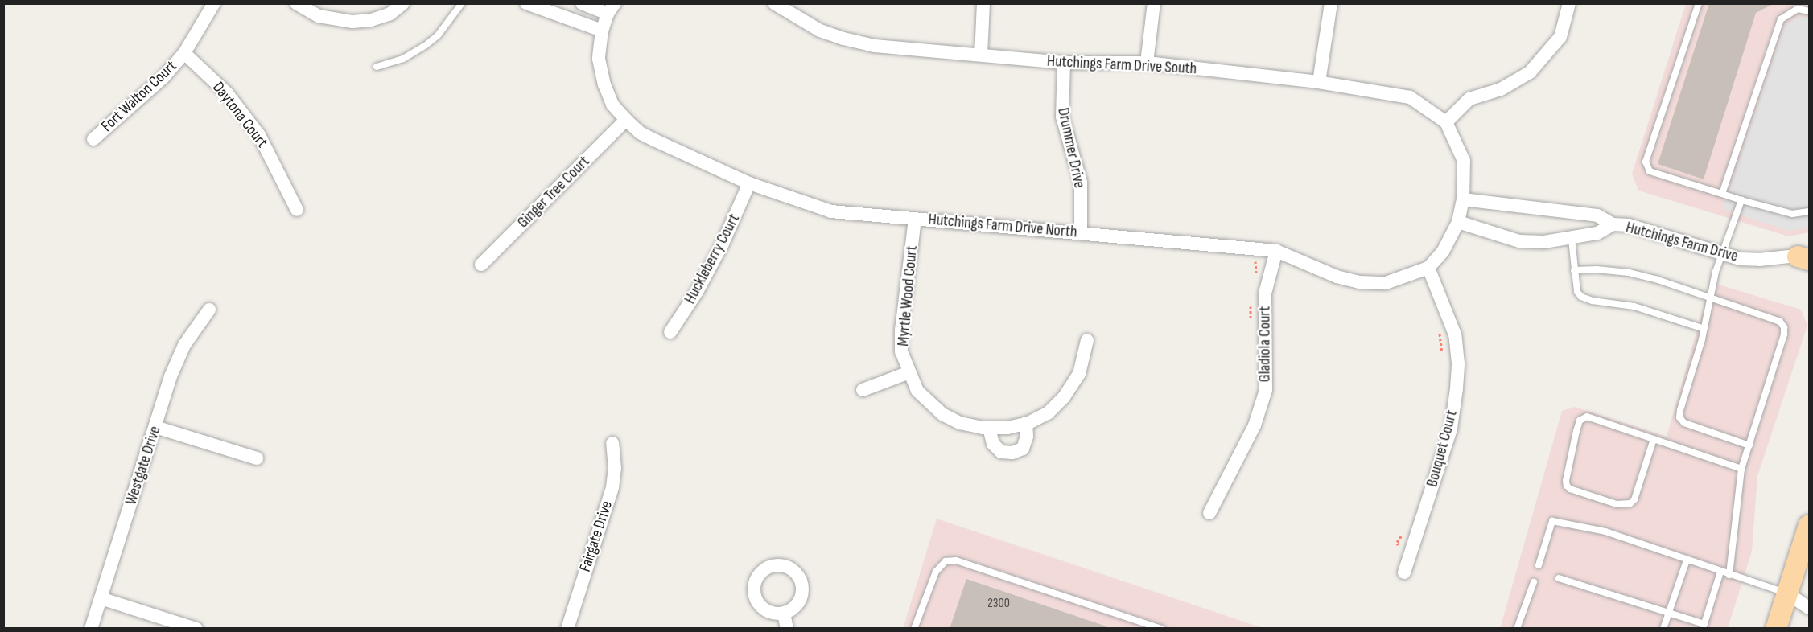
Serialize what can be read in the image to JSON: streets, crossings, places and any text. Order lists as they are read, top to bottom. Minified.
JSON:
{"streets":{"street":["Hutchings Farm Drive South","Fort Walton Court","Daytona Court","Drummer Drive","Ginger Tree Court","Hutchings Farm Drive North","Hutchings Farm Drive","Huckleberry Court","Myrtle Wood Court","Gladiola Court","Bouquet Court","Westgate Drive","Fairgate Drive"]},"crossings":[["Hutchings Farm Drive South","Drummer Drive"],["Fort Walton Court","Daytona Court"],["Drummer Drive","Hutchings Farm Drive North"],["Ginger Tree Court","Hutchings Farm Drive North"],["Hutchings Farm Drive North","Hutchings Farm Drive"],["Hutchings Farm Drive North","Huckleberry Court"],["Hutchings Farm Drive North","Myrtle Wood Court"],["Hutchings Farm Drive North","Gladiola Court"],["Hutchings Farm Drive North","Bouquet Court"]],"house_numbers":["2300"]}
